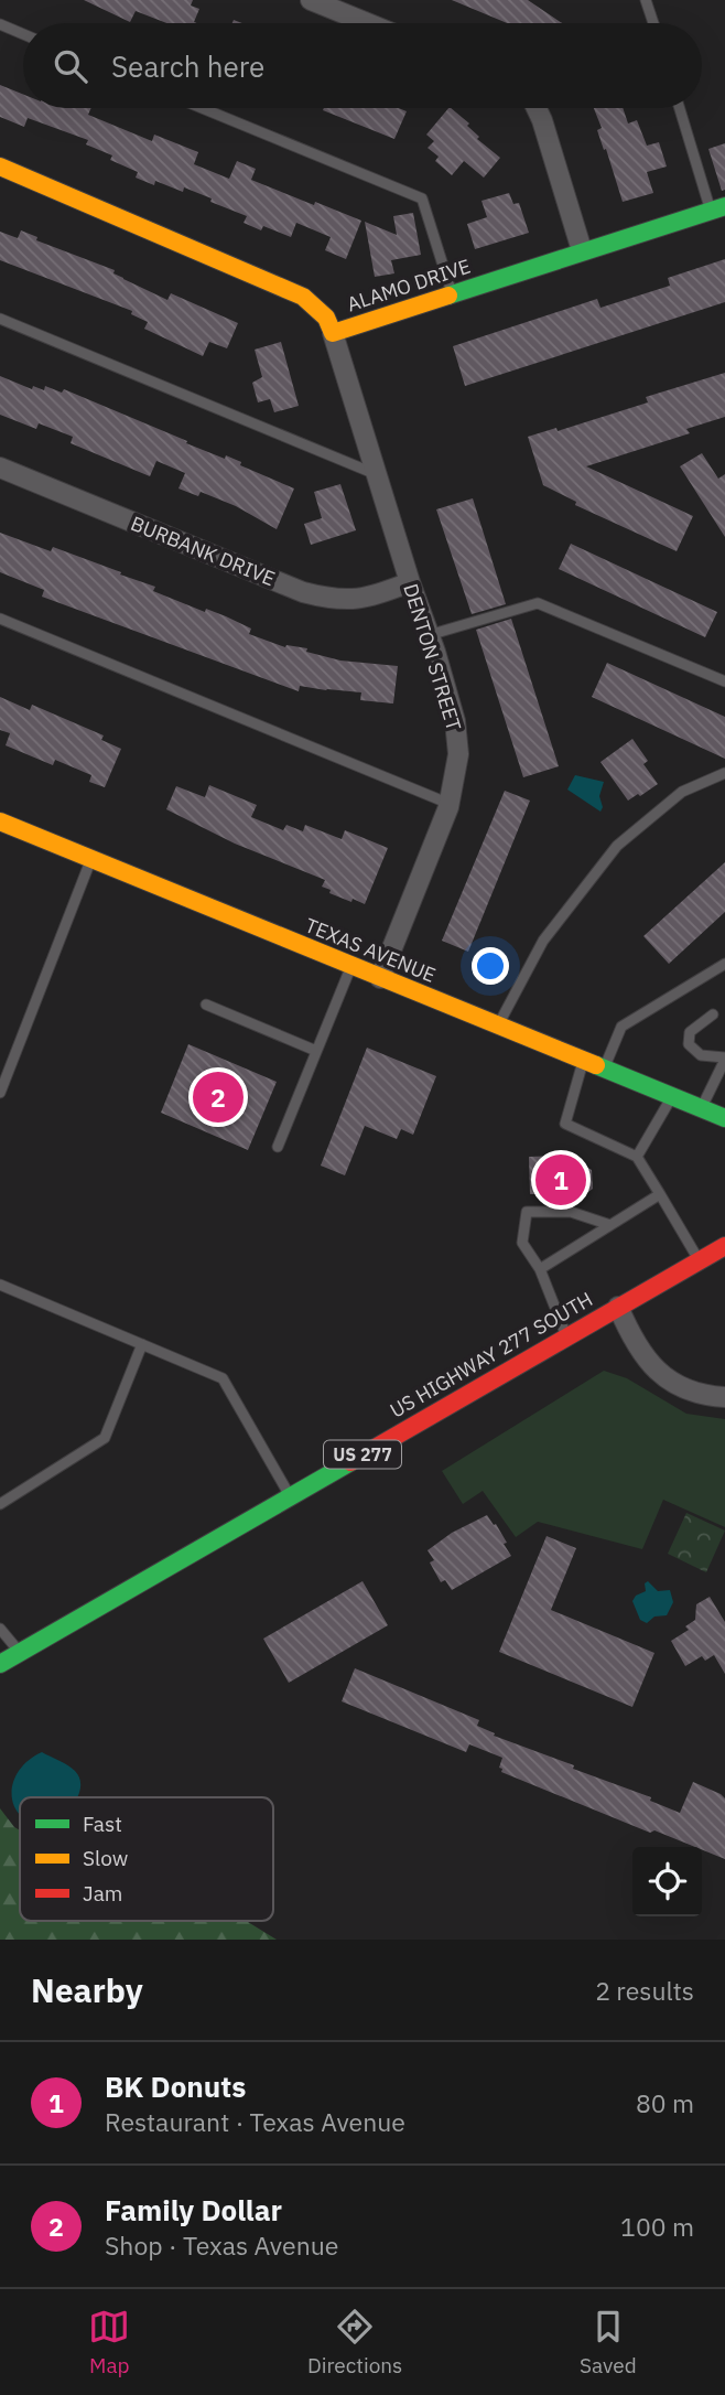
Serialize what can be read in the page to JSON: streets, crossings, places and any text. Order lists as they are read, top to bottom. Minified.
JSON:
{"streets":{"main road":["ALAMO DRIVE","TEXAS AVENUE","US HIGHWAY 277 SOUTH","US 277"],"street":["BURBANK DRIVE","DENTON STREET"]},"crossings":[["ALAMO DRIVE","DENTON STREET"],["BURBANK DRIVE","DENTON STREET"],["DENTON STREET","TEXAS AVENUE"]],"legend":["Fast","Slow","Jam"],"page":{"search":"Search here","pins":["2","1"],"heading":["Nearby","2 results"],"list":[{"mark":"1","name":"BK Donuts","note":"Restaurant · Texas Avenue","value":"80 m"},{"mark":"2","name":"Family Dollar","note":"Shop · Texas Avenue","value":"100 m"}],"nav":["Map","Directions","Saved"]}}
